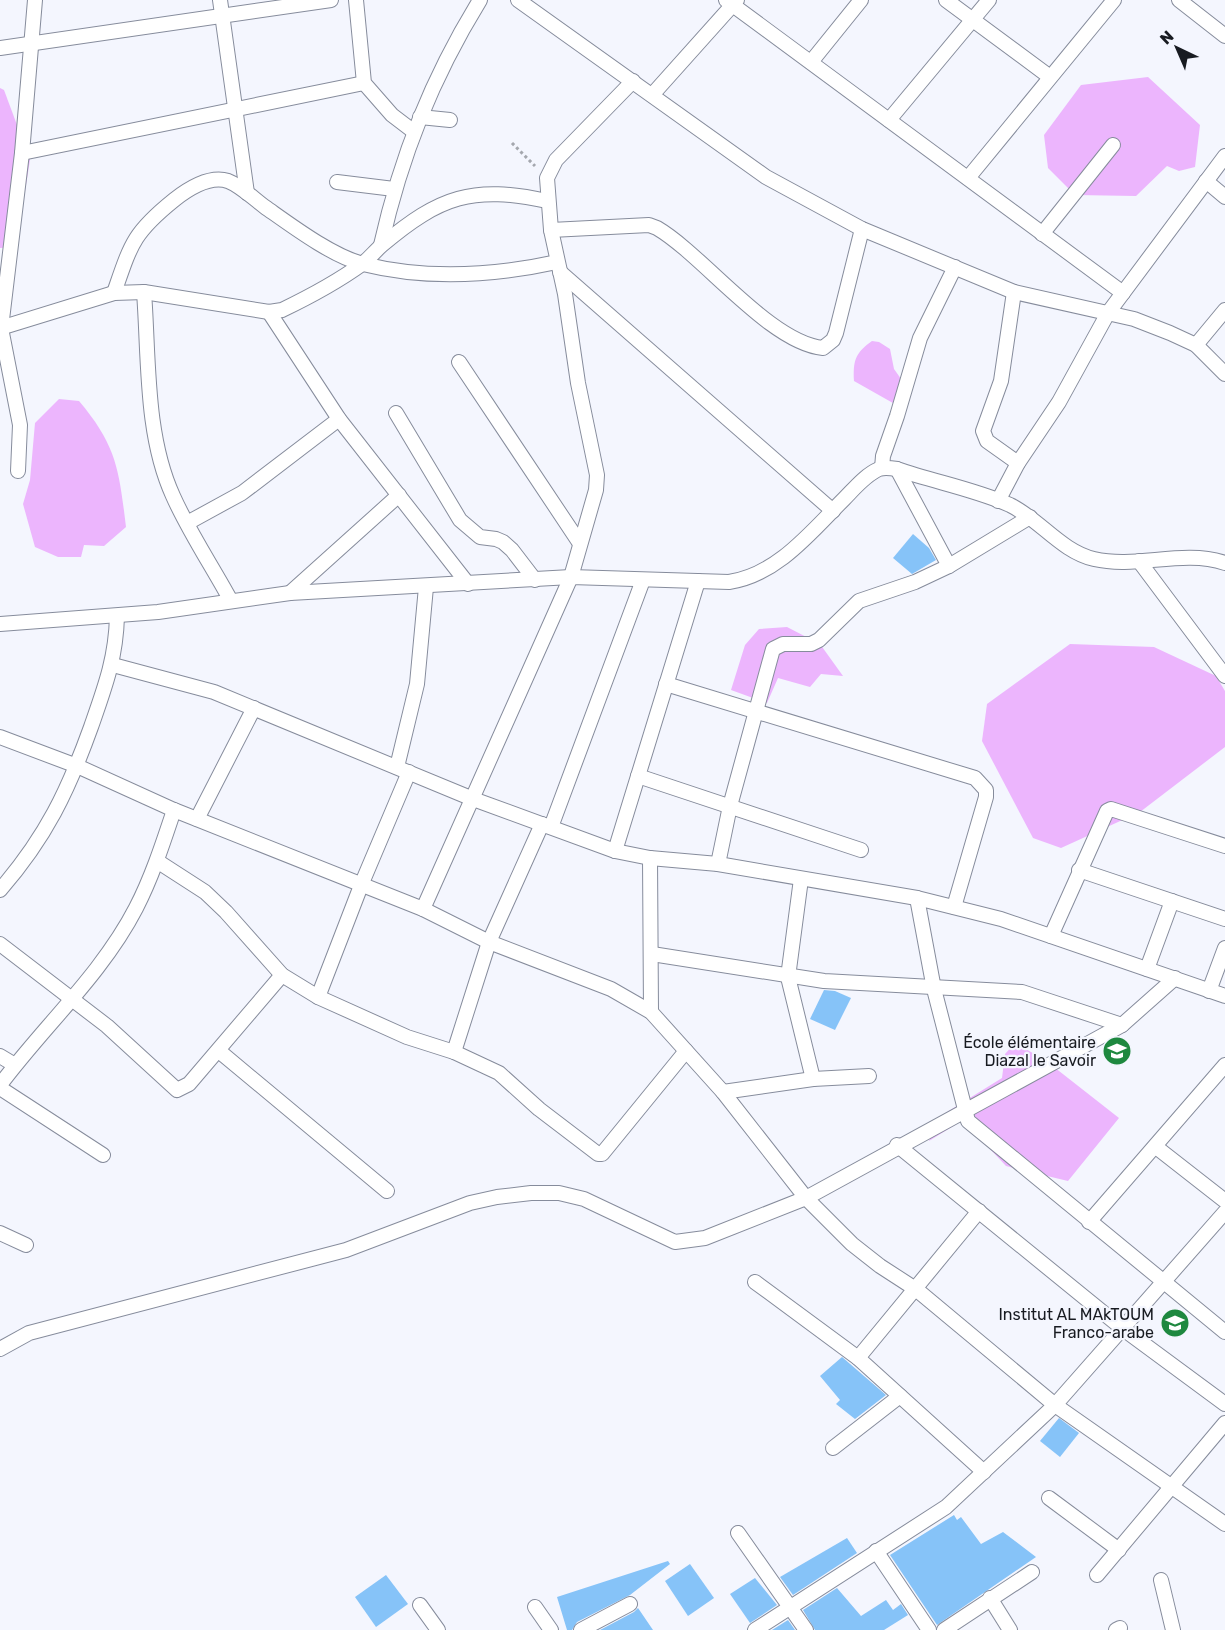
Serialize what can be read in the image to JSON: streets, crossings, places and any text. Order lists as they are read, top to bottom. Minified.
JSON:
{"places":{"school or university":["École élémentaire Diazal le Savoir","Institut AL MAkTOUM Franco-arabe"]},"north":"top left"}
